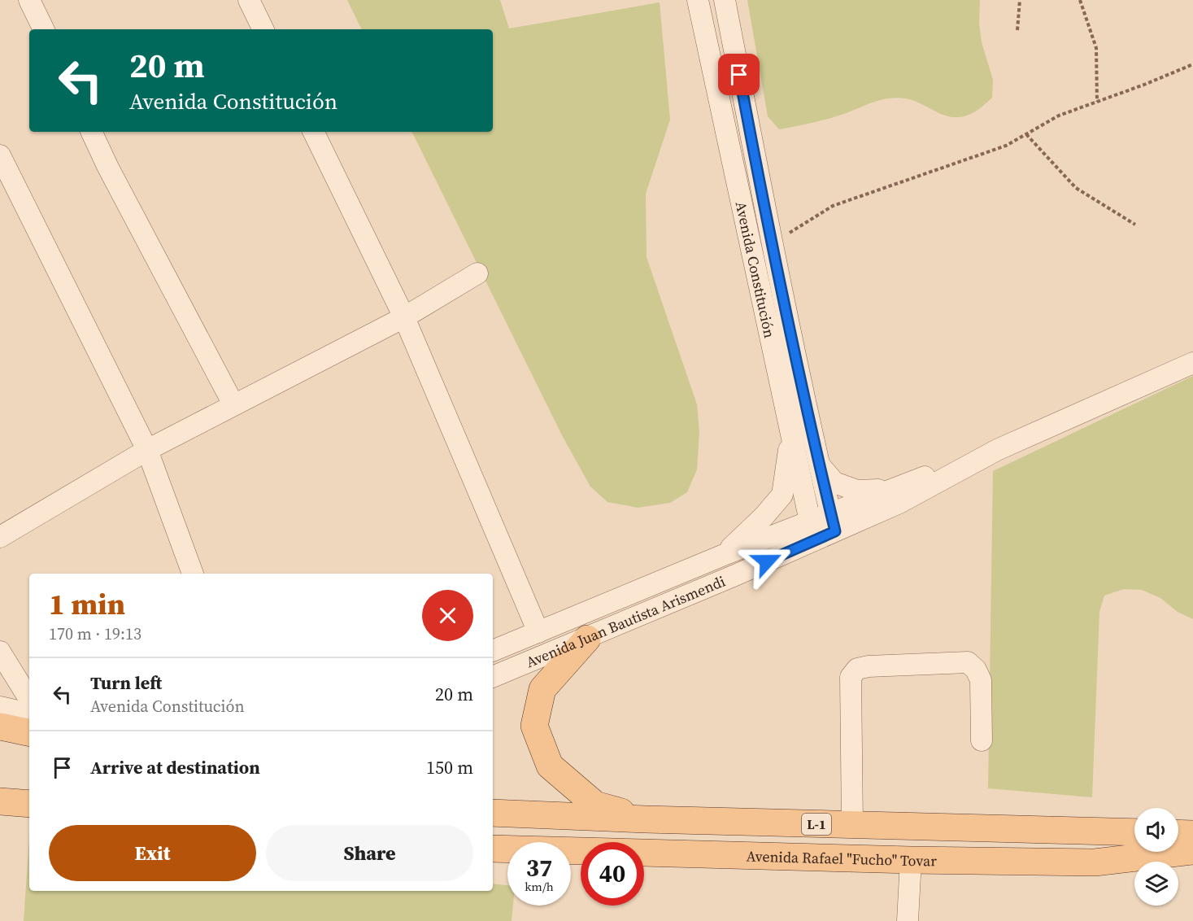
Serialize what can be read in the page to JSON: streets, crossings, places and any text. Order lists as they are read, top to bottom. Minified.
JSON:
{"streets":{"main road":["L-1","Avenida Rafael \"Fucho\" Tovar"],"street":["Avenida Constitución","Avenida Juan Bautista Arismendi"]},"crossings":[["Avenida Constitución","Avenida Juan Bautista Arismendi"]],"page":{"turn":["20 m","Avenida Constitución"],"heading":["1 min","170 m · 19:13"],"list":[{"name":"Turn left","note":"Avenida Constitución","value":"20 m"},{"name":"Arrive at destination","value":"150 m"}],"buttons":["Exit","Share"],"speed":"37 km/h","limit":"40"}}
